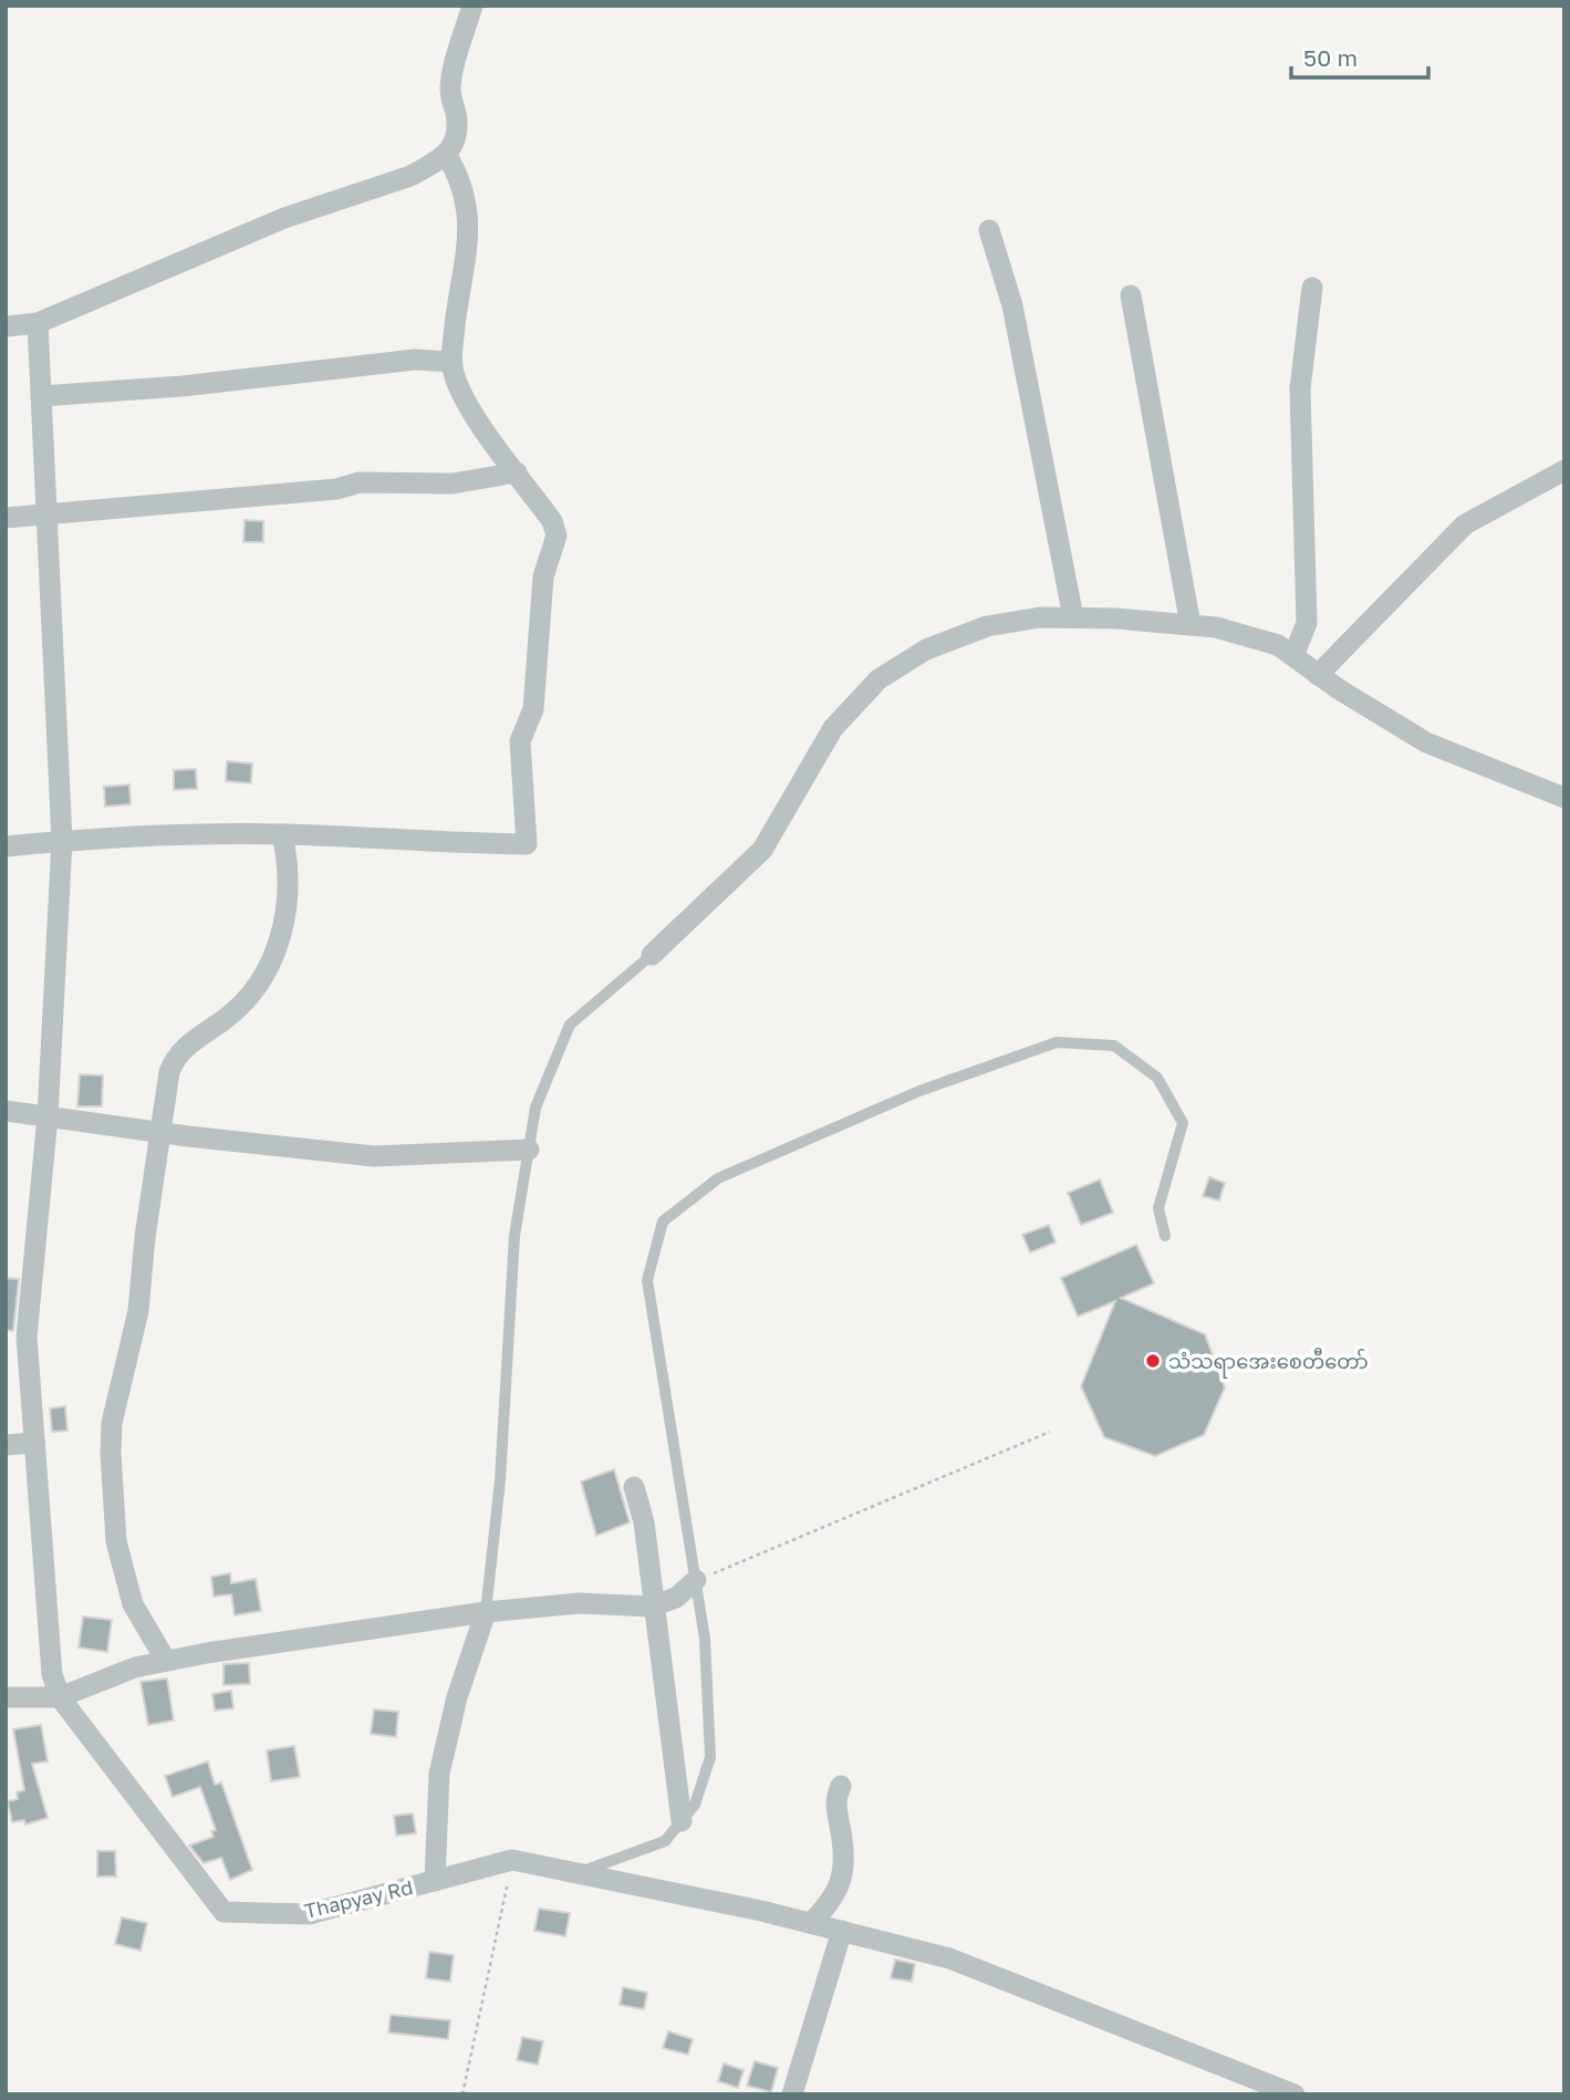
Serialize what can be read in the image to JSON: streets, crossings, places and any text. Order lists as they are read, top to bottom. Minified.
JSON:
{"streets":{"street":["Thapyay Rd"]},"places":["သံသရာအေးစေတီတော်"],"scale_bar":"50 m"}
